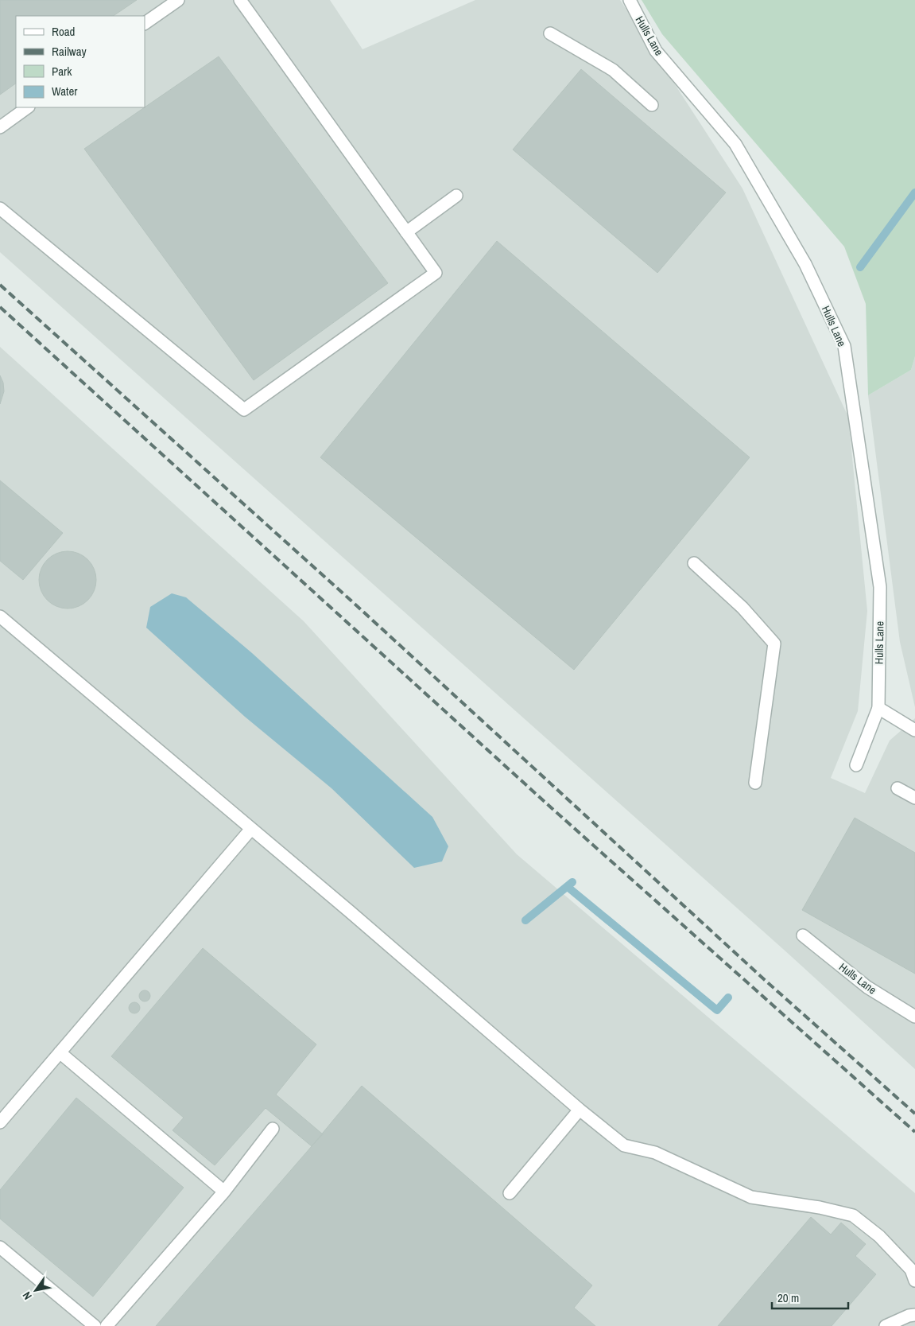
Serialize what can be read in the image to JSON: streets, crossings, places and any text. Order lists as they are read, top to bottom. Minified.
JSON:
{"streets":{"street":["Hulls Lane"]},"legend":["Road","Railway","Park","Water"],"scale_bar":"20 m","north":"bottom left"}
